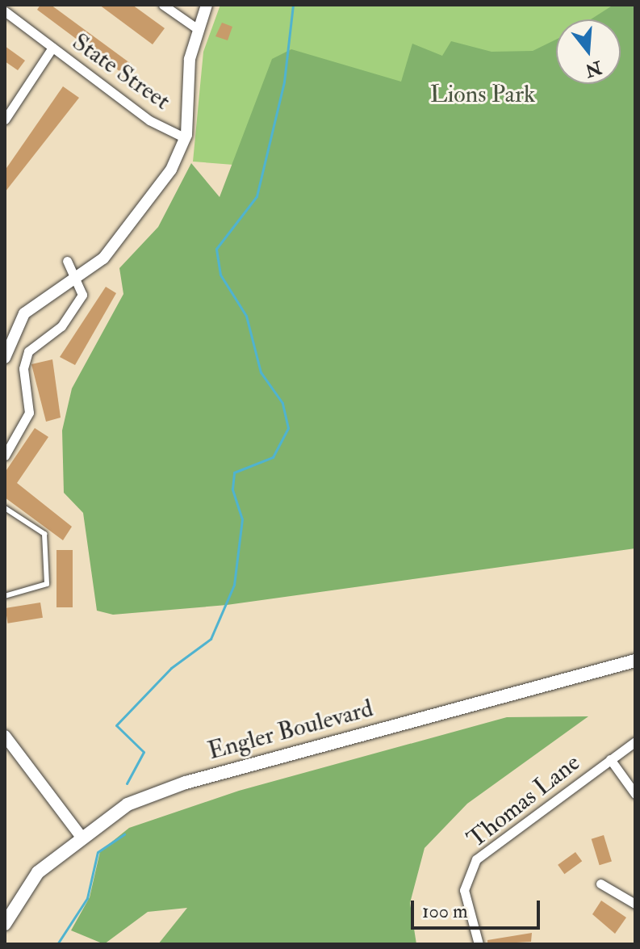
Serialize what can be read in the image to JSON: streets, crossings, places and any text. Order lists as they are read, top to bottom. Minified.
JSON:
{"streets":{"main road":["Engler Boulevard"],"street":["State Street","Thomas Lane"]},"parks":["Lions Park"],"scale_bar":"100 m","north":"bottom"}
